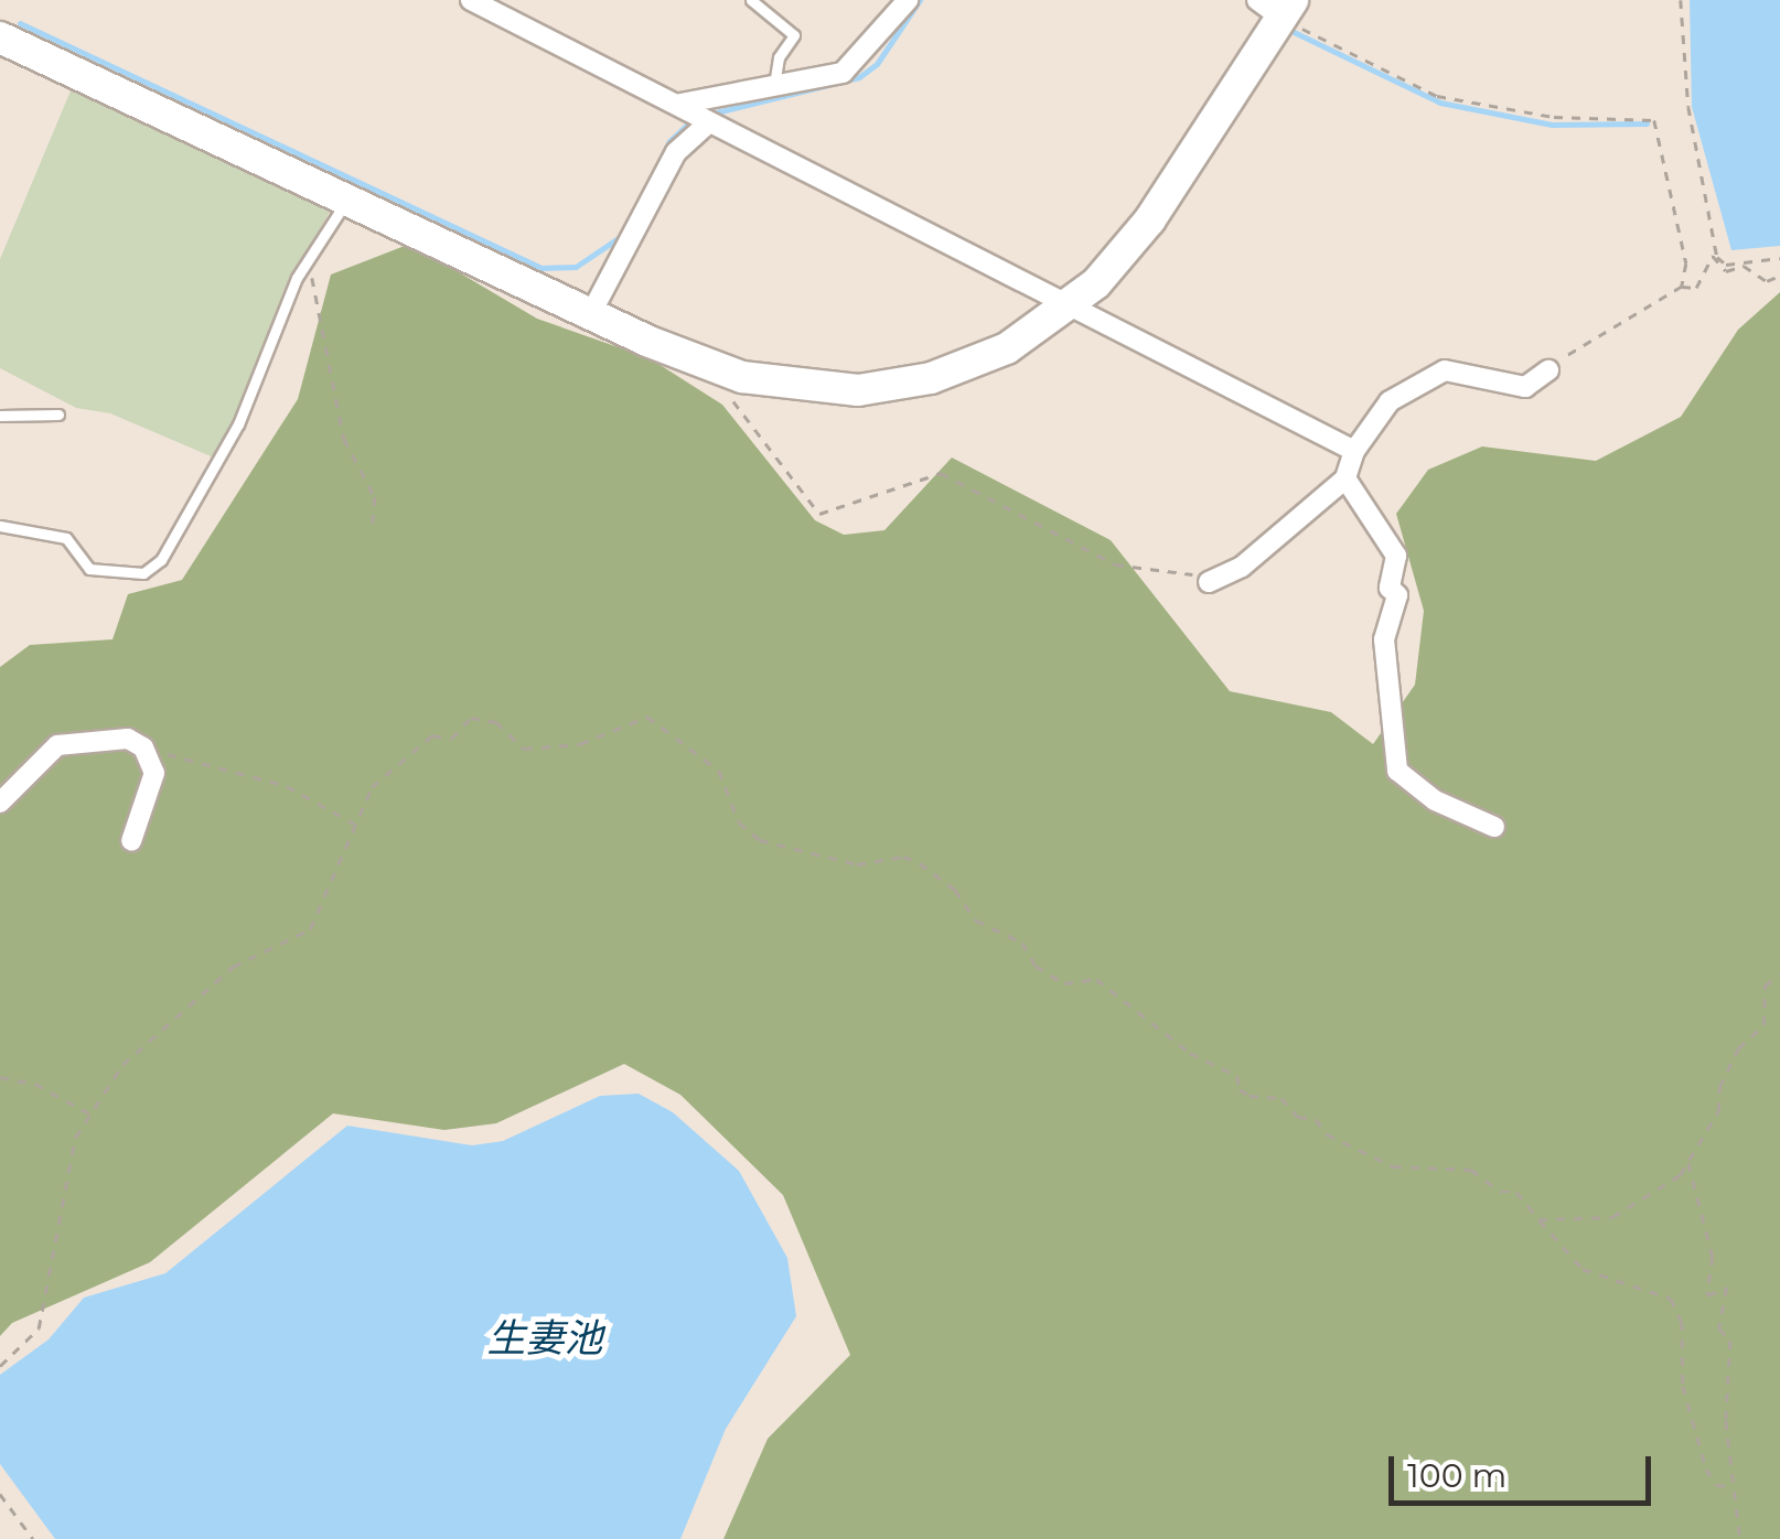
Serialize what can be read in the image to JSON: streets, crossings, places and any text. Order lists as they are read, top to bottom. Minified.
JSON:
{"water":["生妻池"],"scale_bar":"100 m"}
